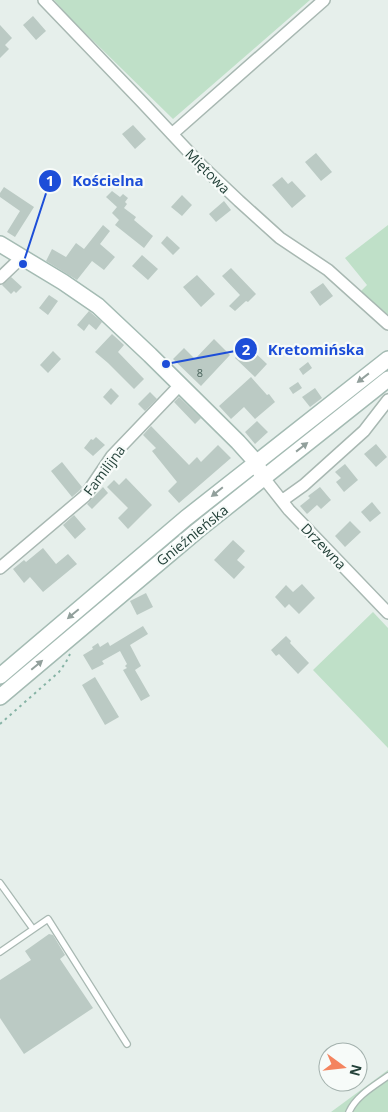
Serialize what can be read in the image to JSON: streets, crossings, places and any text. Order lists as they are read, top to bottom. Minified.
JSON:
{"streets":{"main road":["Gnieźnieńska"],"street":["Miętowa","Familijna","Drzewna"]},"crossings":[["Gnieźnieńska","Drzewna"]],"places":["Kościelna","Kretomińska"],"house_numbers":["8"],"north":"right"}
